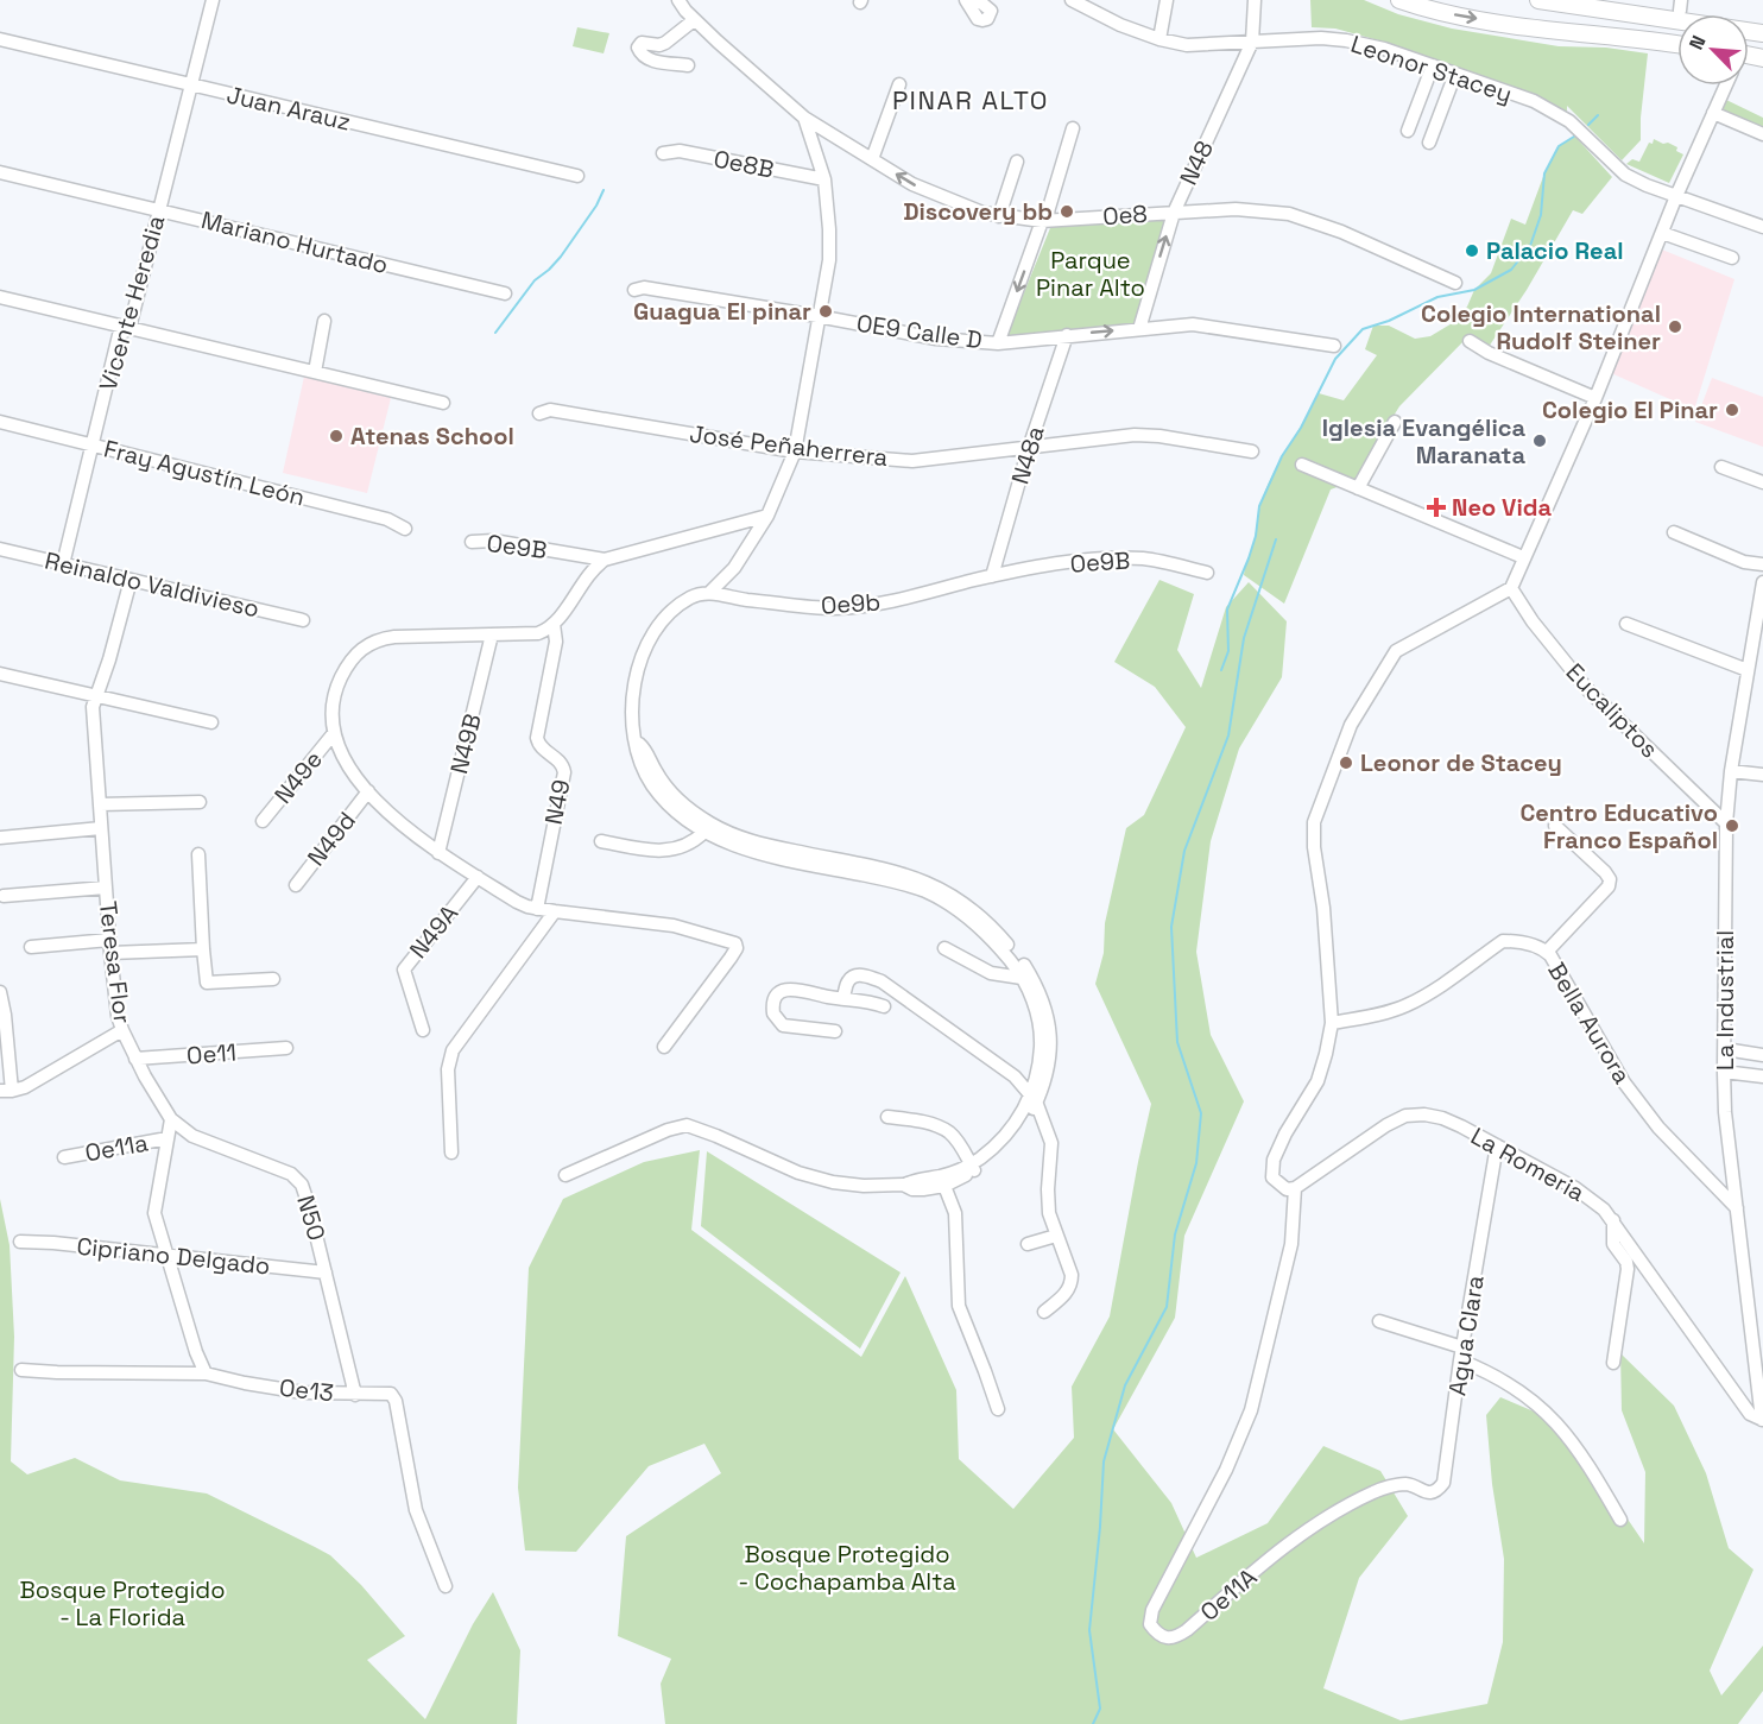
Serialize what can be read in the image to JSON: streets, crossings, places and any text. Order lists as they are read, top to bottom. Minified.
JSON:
{"streets":{"street":["Leonor Stacey","Juan Arauz","N48","Oe8B","Oe8","Mariano Hurtado","Vicente Heredia","OE9 Calle D","José Peñaherrera","N48a","Fray Agustín León","Oe9B","Reinaldo Valdivieso","Oe9b","Eucaliptos","N49B","N49e","N49","N49d","N49A","Teresa Flor","La Industrial","Bella Aurora","Oe11","Oe11a","La Romeria","N50","Cipriano Delgado","Agua Clara","Oe13","Oe11A"]},"crossings":[["Leonor Stacey","N48"],["Juan Arauz","Vicente Heredia"],["N48","Oe8"],["N48","OE9 Calle D"],["Mariano Hurtado","Vicente Heredia"],["Vicente Heredia","Fray Agustín León"],["Vicente Heredia","Reinaldo Valdivieso"],["OE9 Calle D","N48a"],["José Peñaherrera","N48a"],["N48a","Oe9B"],["N48a","Oe9b"],["Oe9B","Oe9b"],["Reinaldo Valdivieso","Teresa Flor"],["Eucaliptos","La Industrial"],["Teresa Flor","Oe11"],["Teresa Flor","N50"],["La Industrial","Bella Aurora"],["La Industrial","La Romeria"],["La Romeria","Agua Clara"],["La Romeria","Oe11A"],["N50","Cipriano Delgado"],["N50","Oe13"],["Agua Clara","Oe11A"]],"districts":["PINAR ALTO"],"parks":["Parque Pinar Alto","Bosque Protegido - Cochapamba Alta","Bosque Protegido - La Florida"],"places":{"other":["Discovery bb","Palacio Real","Guagua El pinar","Colegio International Rudolf Steiner","Colegio El Pinar","Atenas School","Iglesia Evangélica Maranata","Leonor de Stacey","Centro Educativo Franco Español"],"health":["Neo Vida"]},"north":"top left"}
